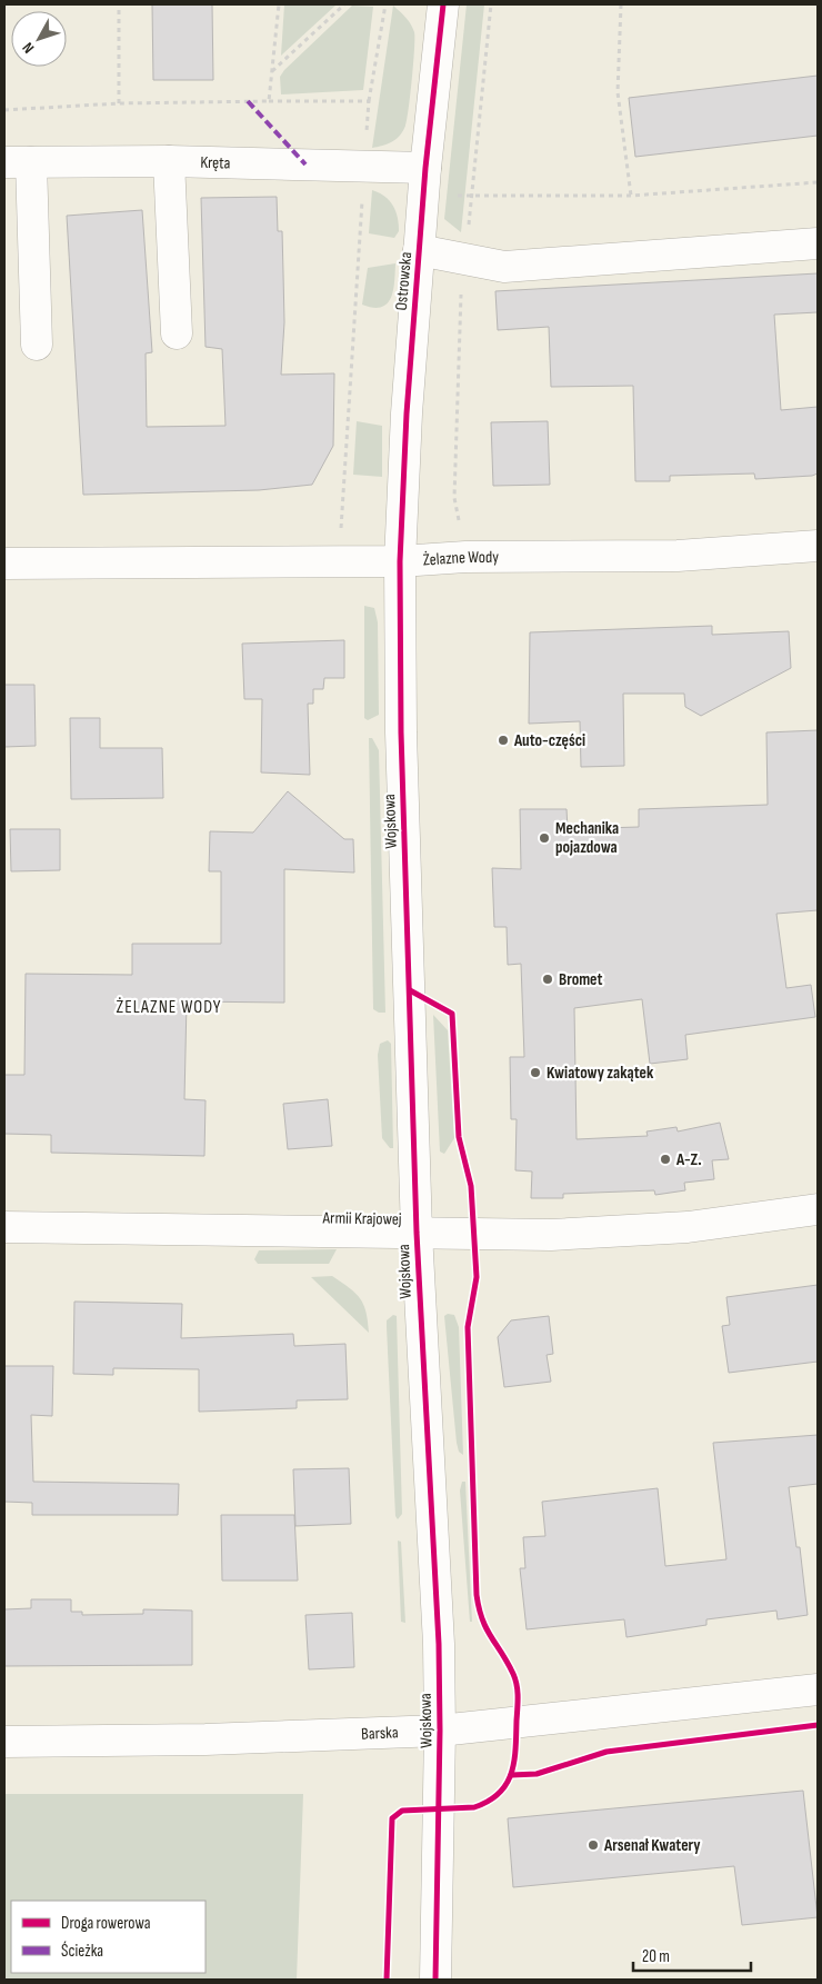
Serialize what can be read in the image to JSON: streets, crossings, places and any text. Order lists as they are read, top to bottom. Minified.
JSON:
{"streets":{"street":["Kręta","Ostrowska","Żelazne Wody","Wojskowa","Armii Krajowej","Barska"]},"crossings":[["Kręta","Ostrowska"],["Ostrowska","Żelazne Wody"],["Ostrowska","Wojskowa"],["Żelazne Wody","Wojskowa"],["Wojskowa","Armii Krajowej"],["Wojskowa","Barska"]],"districts":["ŻELAZNE WODY"],"places":["Auto-części","Mechanika pojazdowa","Bromet","Kwiatowy zakątek","A-Z.","Arsenał Kwatery"],"legend":["Droga rowerowa","Ścieżka"],"scale_bar":"20 m","north":"bottom left"}
